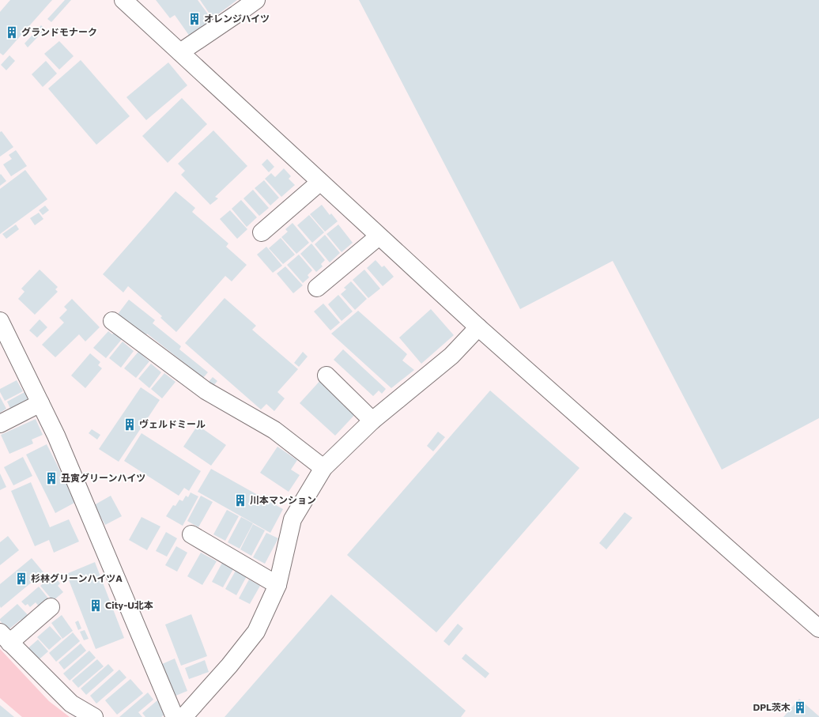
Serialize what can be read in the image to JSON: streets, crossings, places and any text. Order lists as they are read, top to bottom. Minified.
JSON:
{"places":{"building":["オレンジハイツ","グランドモナーク","ヴェルドミール","丑寅グリーンハイツ","川本マンション","杉林グリーンハイツA","City-U北本","DPL茨木"]}}
